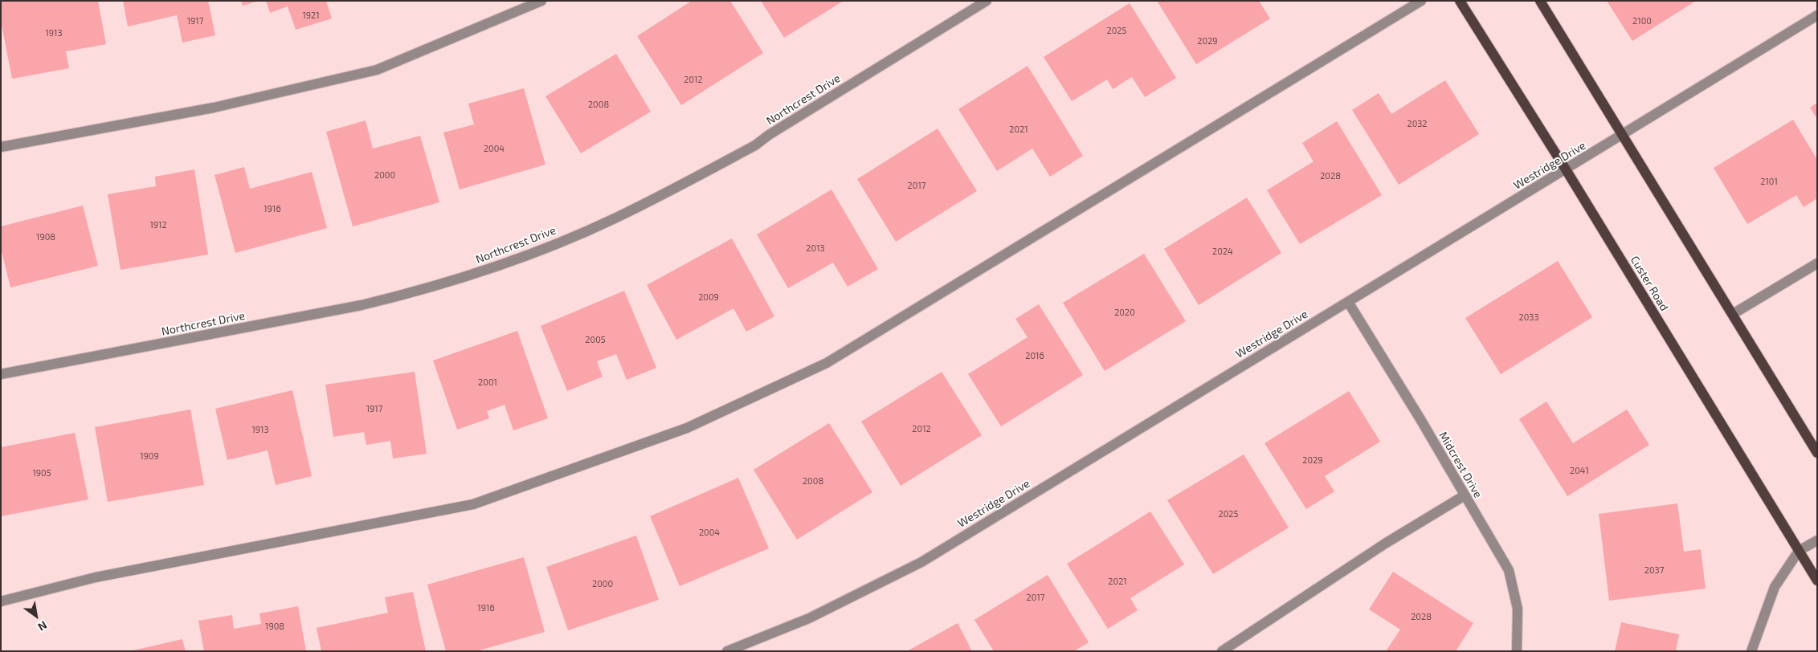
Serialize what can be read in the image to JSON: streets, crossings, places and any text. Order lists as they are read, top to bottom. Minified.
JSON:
{"streets":{"main road":["Custer Road"],"street":["Northcrest Drive","Westridge Drive","Midcrest Drive"]},"crossings":[["Westridge Drive","Custer Road"],["Westridge Drive","Midcrest Drive"]],"house_numbers":["1921","1917","2100","2025","1913","2029","2012","2008","2032","2021","2004","2000","2028","2101","2017","1916","1912","1908","2013","2024","2009","2020","2033","2005","2016","2001","1917","2012","1913","1909","2029","2041","1905","2008","2025","2004","2037","2021","2000","2017","1916","2028","1908"],"north":"bottom right"}
